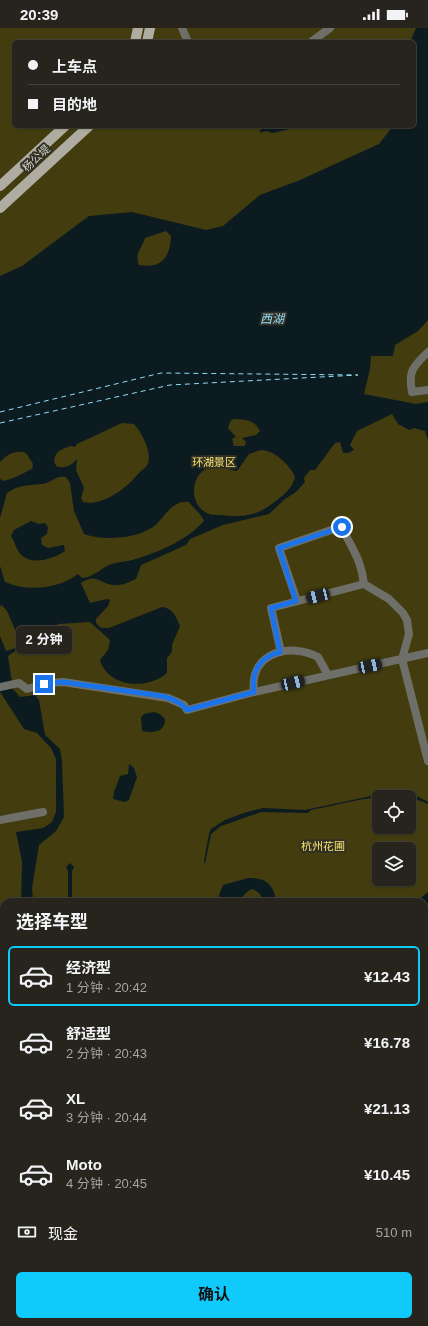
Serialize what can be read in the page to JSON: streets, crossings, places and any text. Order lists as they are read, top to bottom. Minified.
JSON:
{"streets":{"main road":["杨公堤"]},"water":["西湖"],"parks":["环湖景区","杭州花圃"],"page":{"status":"20:39","banner":["上车点","目的地"],"bubble":"2 分钟","heading":"选择车型","list":[{"name":"经济型","note":"1 分钟 · 20:42","value":"¥12.43"},{"name":"舒适型","note":"2 分钟 · 20:43","value":"¥16.78"},{"name":"XL","note":"3 分钟 · 20:44","value":"¥21.13"},{"name":"Moto","note":"4 分钟 · 20:45","value":"¥10.45"}],"pay":["现金","510 m"],"buttons":"确认"}}
